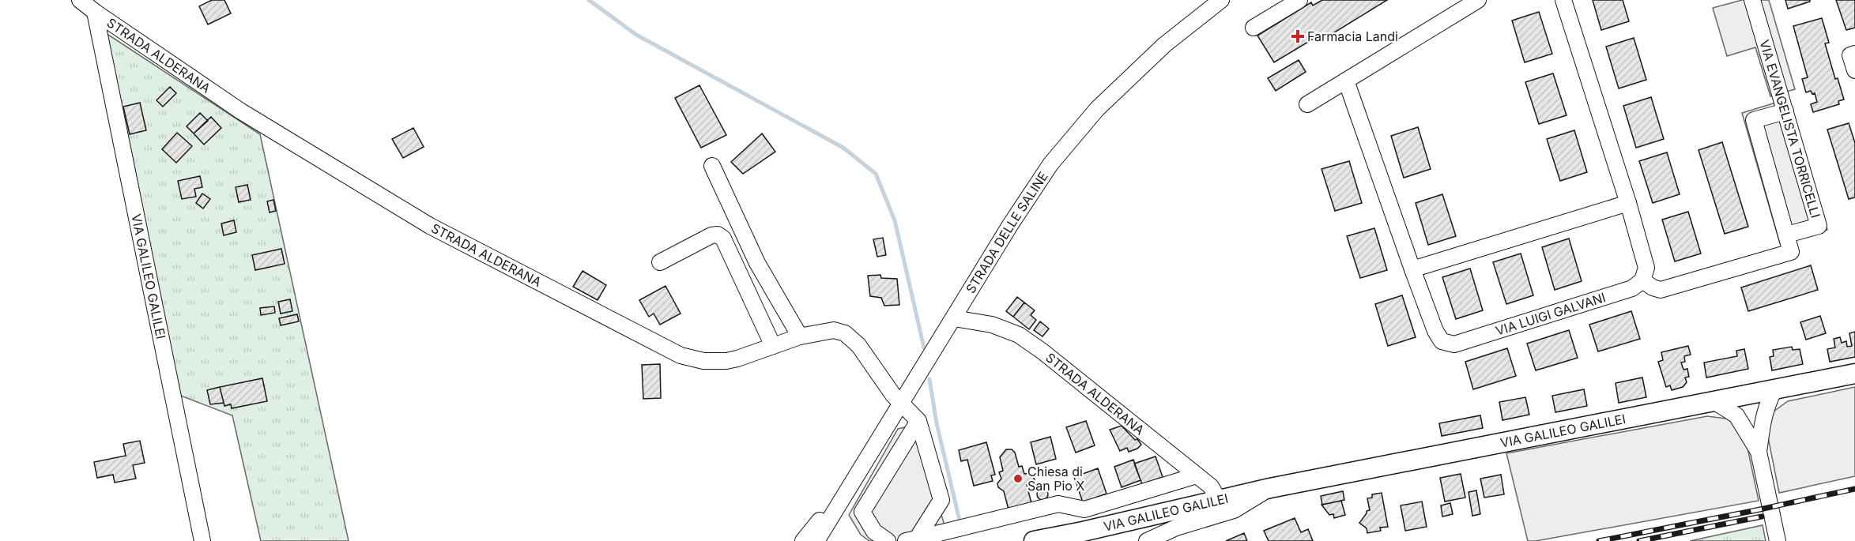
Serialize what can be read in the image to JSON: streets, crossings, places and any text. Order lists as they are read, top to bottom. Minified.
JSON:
{"streets":{"main road":["VIA GALILEO GALILEI"],"street":["STRADA ALDERANA","VIA EVANGELISTA TORRICELLI","STRADA DELLE SALINE","VIA LUIGI GALVANI"]},"crossings":[["STRADA ALDERANA","STRADA DELLE SALINE"],["STRADA ALDERANA","VIA GALILEO GALILEI"]],"places":{"health":["Farmacia Landi"],"other":["Chiesa di San Pio X"]}}
